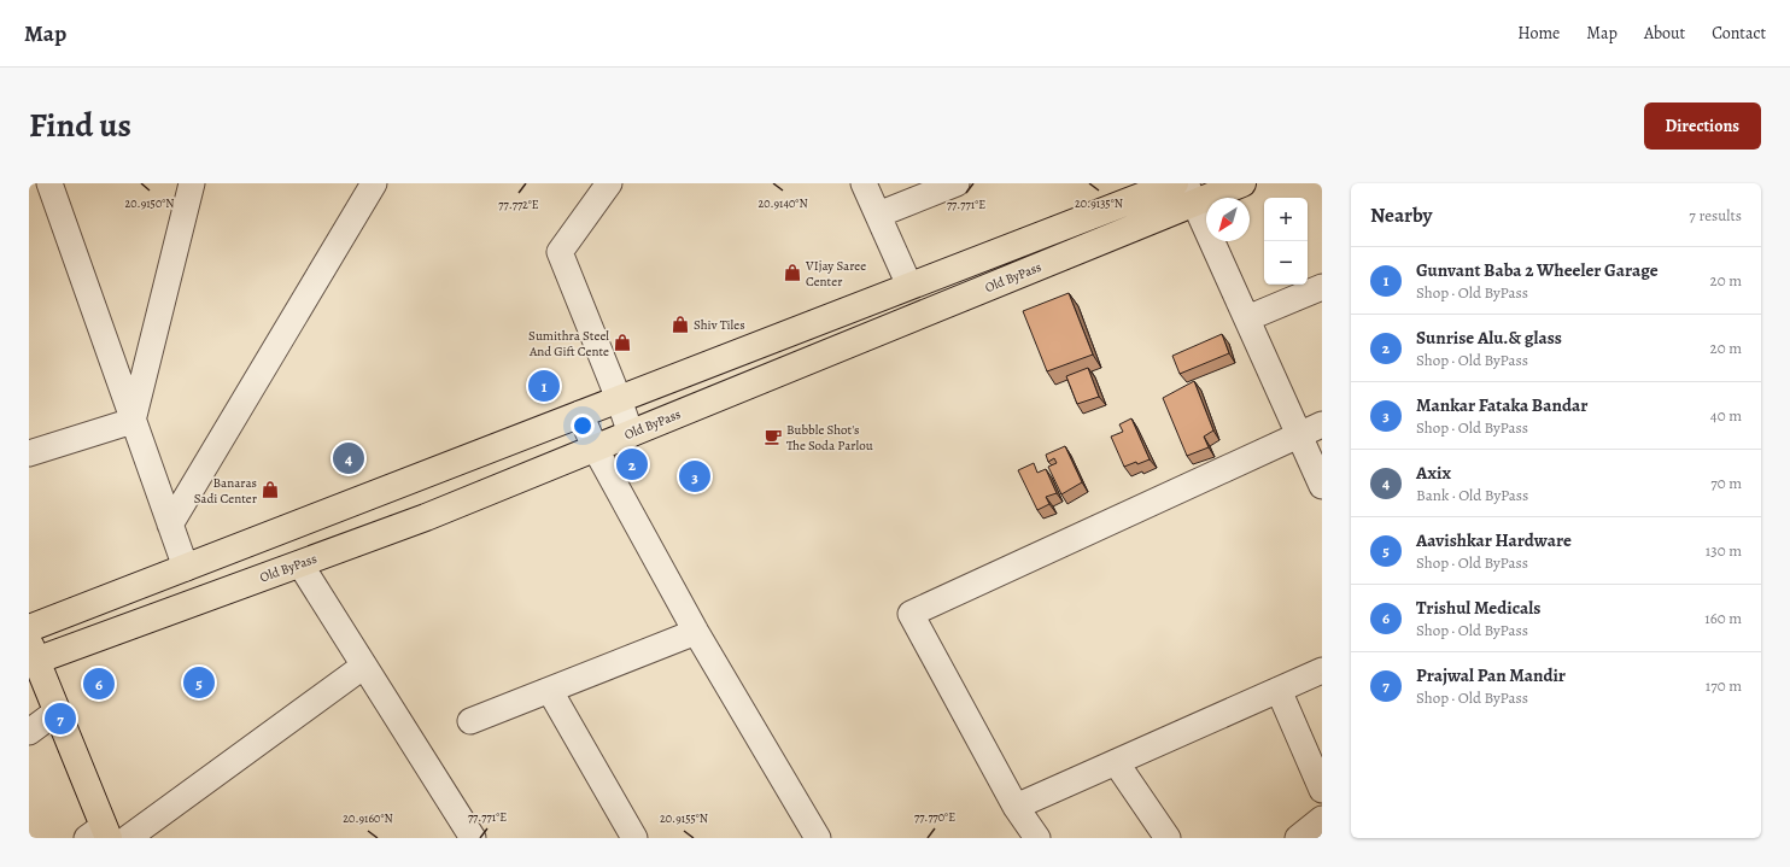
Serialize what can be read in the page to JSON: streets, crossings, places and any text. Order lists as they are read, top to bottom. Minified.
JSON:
{"streets":{"main road":["Old ByPass"]},"places":{"shop":["VIjay Saree Center","Shiv Tiles","Sumithra Steel And Gift Cente","Banaras Sadi Center"],"cafe":["Bubble Shot's The Soda Parlou"]},"north":"bottom left","page":{"header":"Map","nav":["Home","Map","About","Contact"],"title":"Find us","buttons":"Directions","heading":["Nearby","7 results"],"map_buttons":["+","−"],"list":[{"mark":"1","name":"Gunvant Baba 2 Wheeler Garage","note":"Shop · Old ByPass","value":"20 m"},{"mark":"2","name":"Sunrise Alu.& glass","note":"Shop · Old ByPass","value":"20 m"},{"mark":"3","name":"Mankar Fataka Bandar","note":"Shop · Old ByPass","value":"40 m"},{"mark":"4","name":"Axix","note":"Bank · Old ByPass","value":"70 m"},{"mark":"5","name":"Aavishkar Hardware","note":"Shop · Old ByPass","value":"130 m"},{"mark":"6","name":"Trishul Medicals","note":"Shop · Old ByPass","value":"160 m"},{"mark":"7","name":"Prajwal Pan Mandir","note":"Shop · Old ByPass","value":"170 m"}],"pins":["1","4","2","3","5","6","7"]},"coordinates":["20.9150°N","20.9140°N","20.9135°N","77.772°E","77.771°E","77.770°E","20.9160°N","20.9155°N"]}
